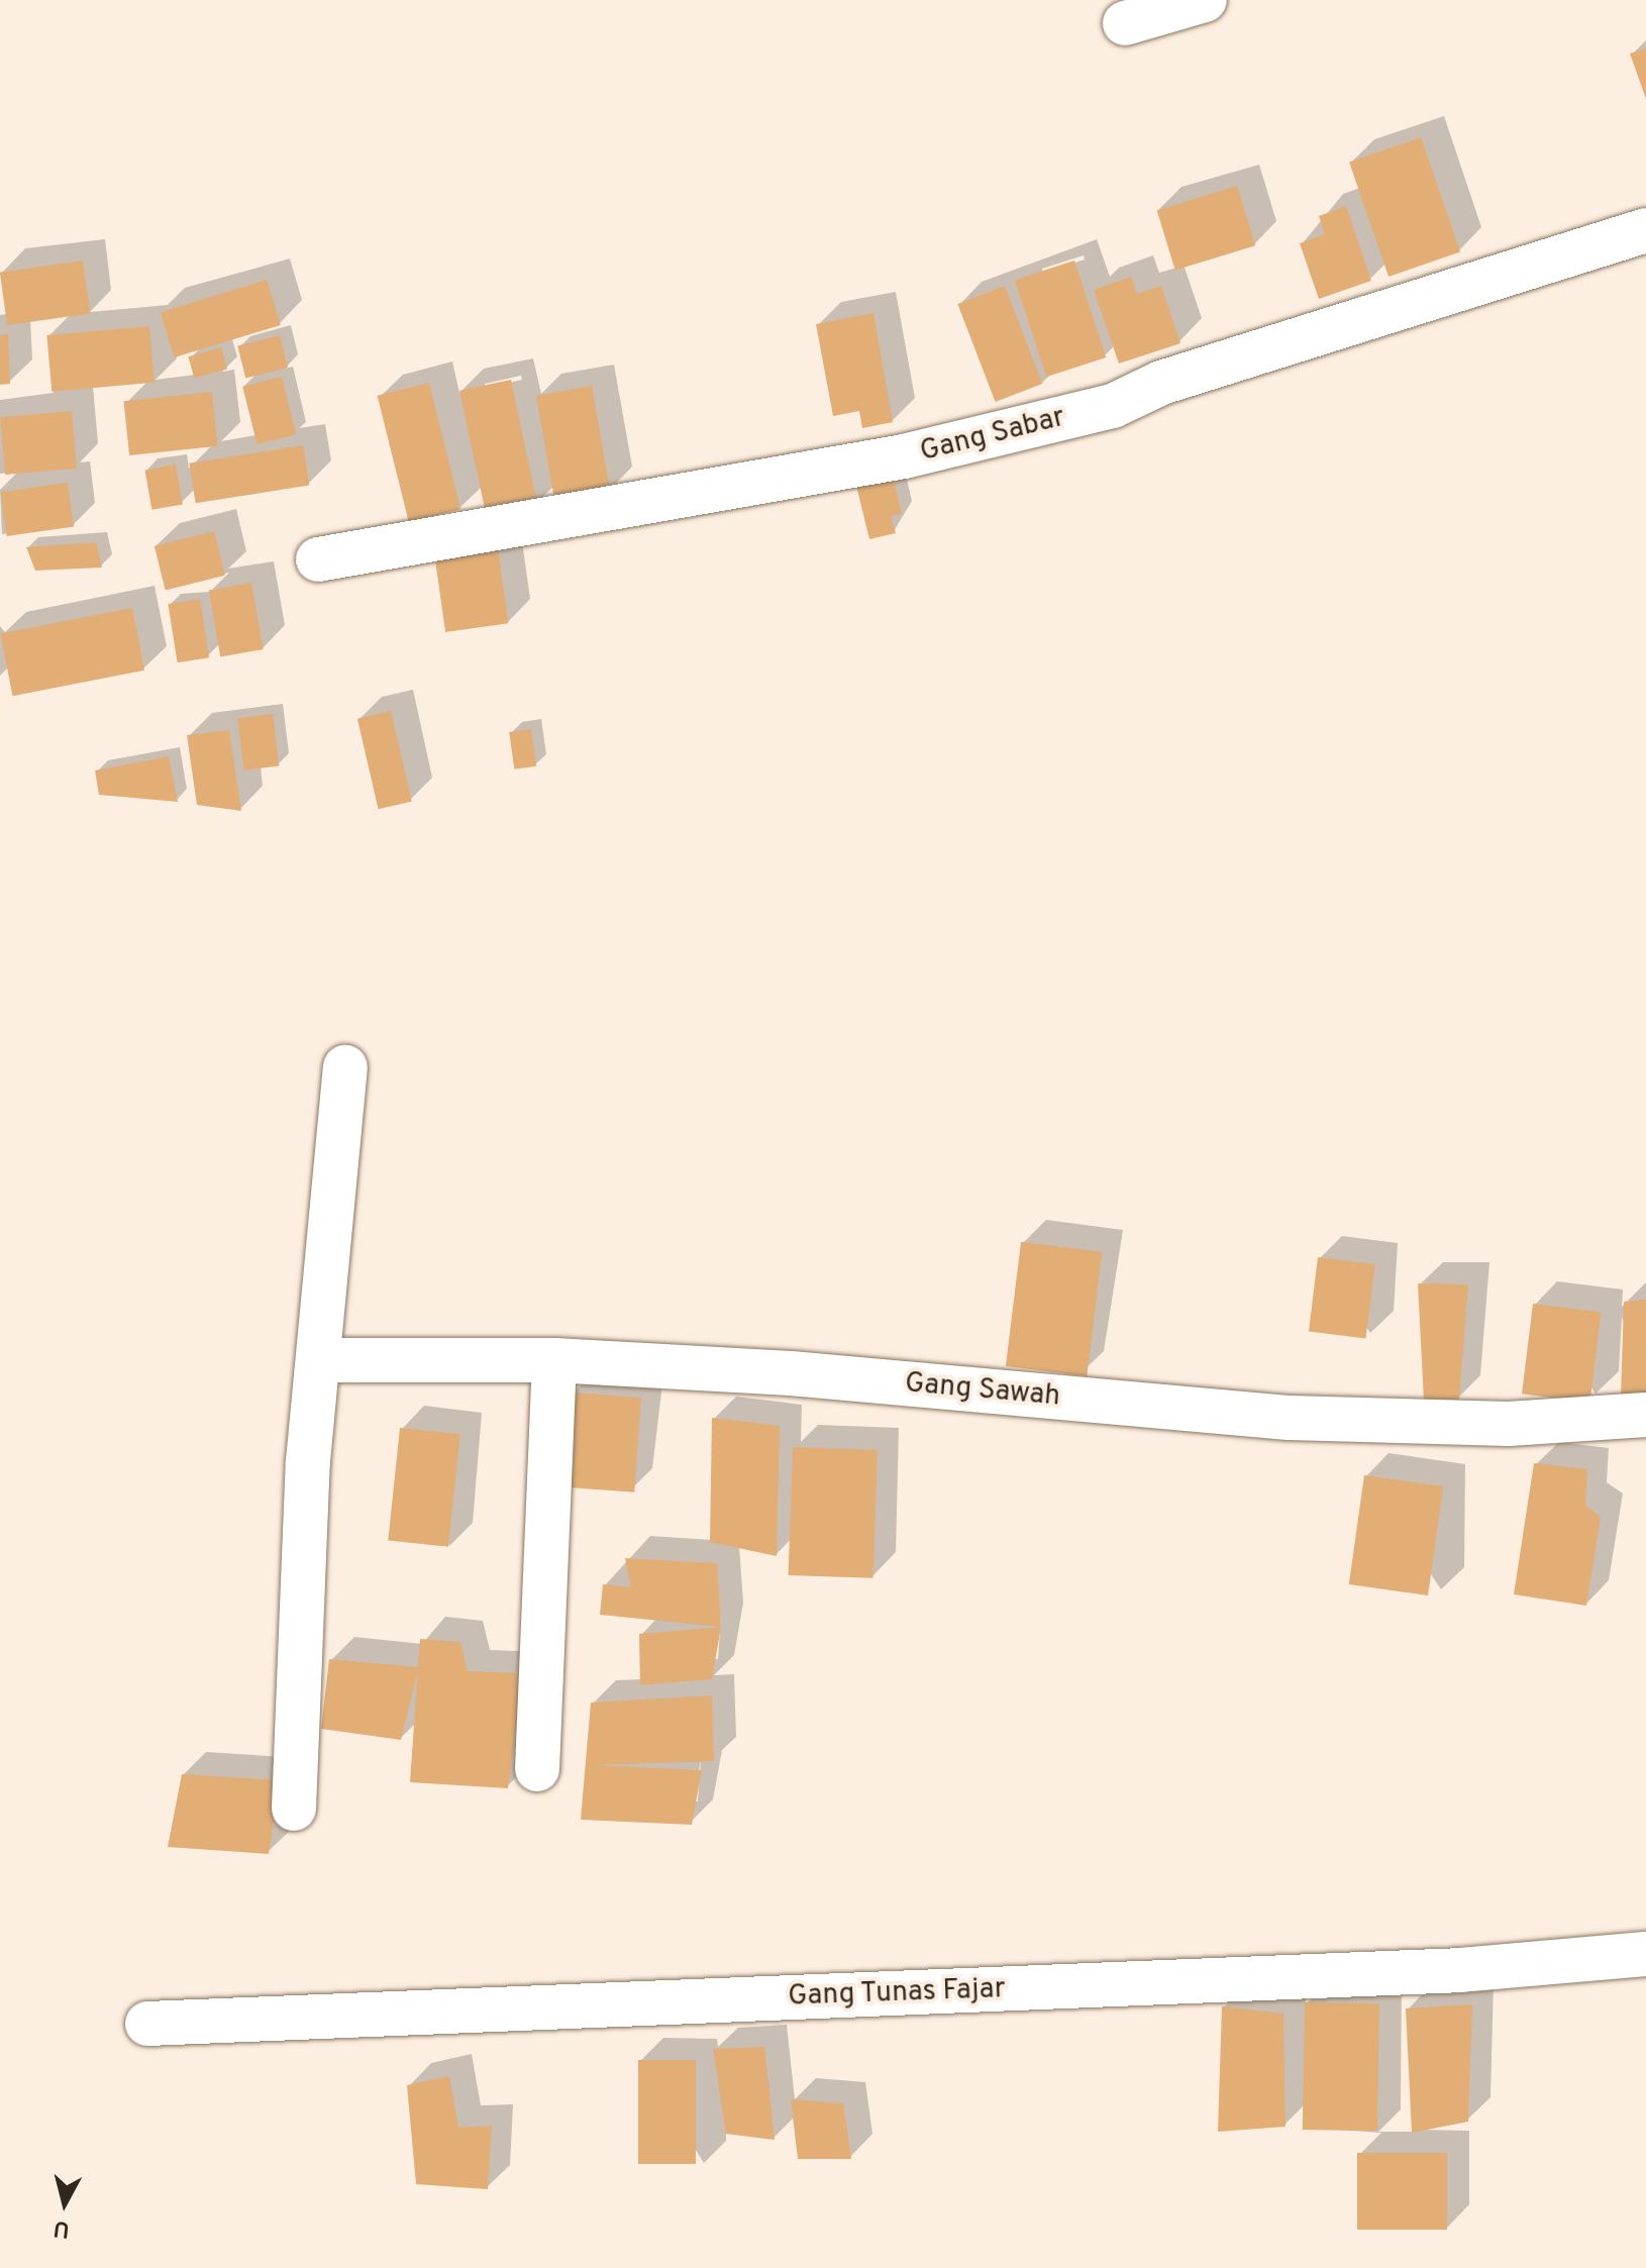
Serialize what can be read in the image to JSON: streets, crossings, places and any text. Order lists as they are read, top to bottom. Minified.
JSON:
{"streets":{"street":["Gang Sabar","Gang Sawah","Gang Tunas Fajar"]},"north":"bottom"}
